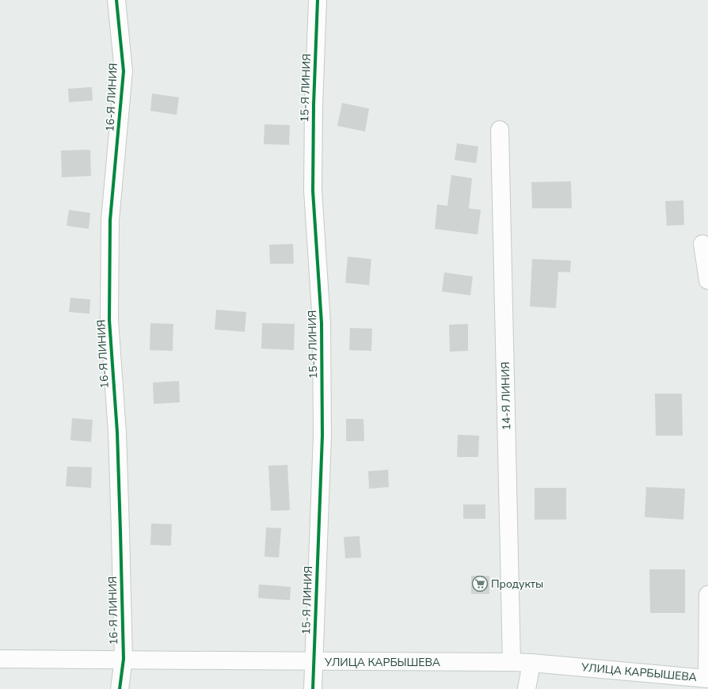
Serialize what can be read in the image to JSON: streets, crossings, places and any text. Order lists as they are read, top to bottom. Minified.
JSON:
{"streets":{"street":["15-Я ЛИНИЯ","16-Я ЛИНИЯ","14-Я ЛИНИЯ","УЛИЦА КАРБЫШЕВА"]},"crossings":[["15-Я ЛИНИЯ","УЛИЦА КАРБЫШЕВА"],["16-Я ЛИНИЯ","УЛИЦА КАРБЫШЕВА"],["14-Я ЛИНИЯ","УЛИЦА КАРБЫШЕВА"]],"places":{"supermarket":["Продукты"]}}
